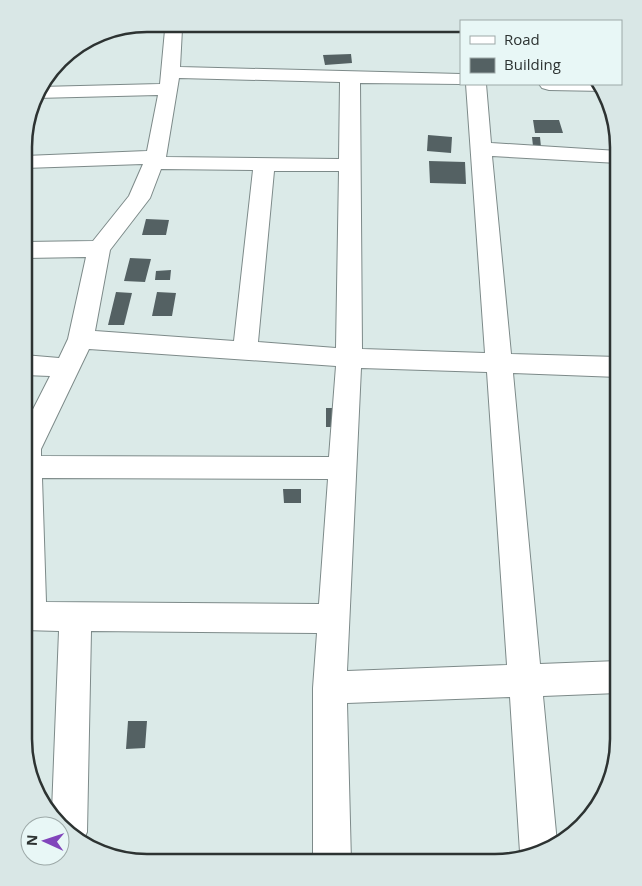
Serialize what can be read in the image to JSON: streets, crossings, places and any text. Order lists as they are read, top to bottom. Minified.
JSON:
{"legend":["Road","Building"],"north":"left"}
